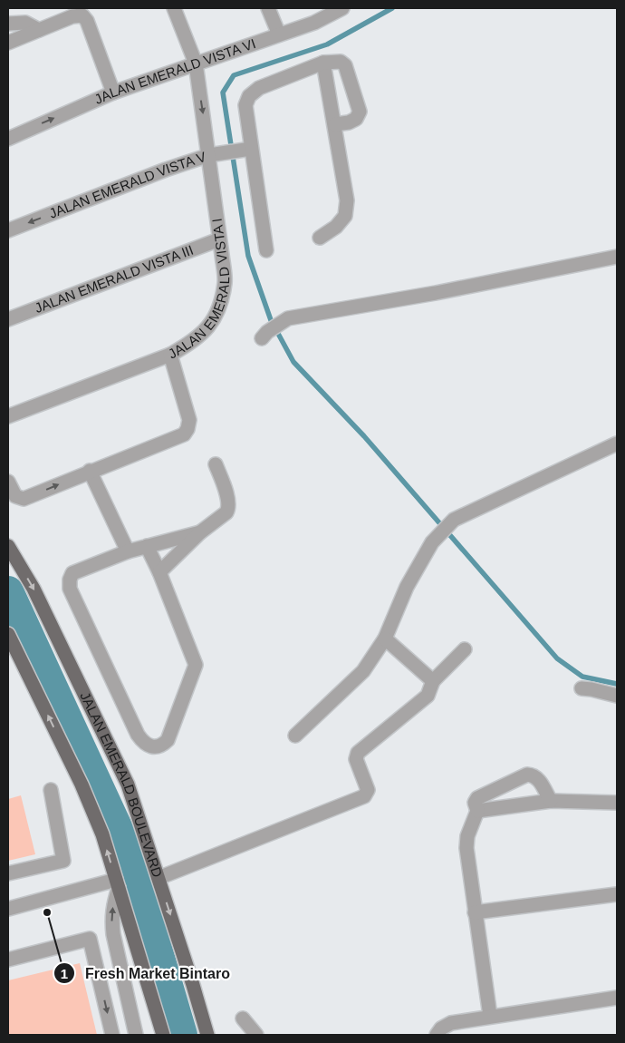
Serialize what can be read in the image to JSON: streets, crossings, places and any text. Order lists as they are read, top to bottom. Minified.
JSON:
{"streets":{"main road":["JALAN EMERALD BOULEVARD"],"street":["JALAN EMERALD VISTA VI","JALAN EMERALD VISTA V","JALAN EMERALD VISTA III","JALAN EMERALD VISTA I"]},"crossings":[["JALAN EMERALD VISTA VI","JALAN EMERALD VISTA I"],["JALAN EMERALD VISTA V","JALAN EMERALD VISTA I"],["JALAN EMERALD VISTA III","JALAN EMERALD VISTA I"]],"one_way":["JALAN EMERALD VISTA V"],"places":["Fresh Market Bintaro"]}
